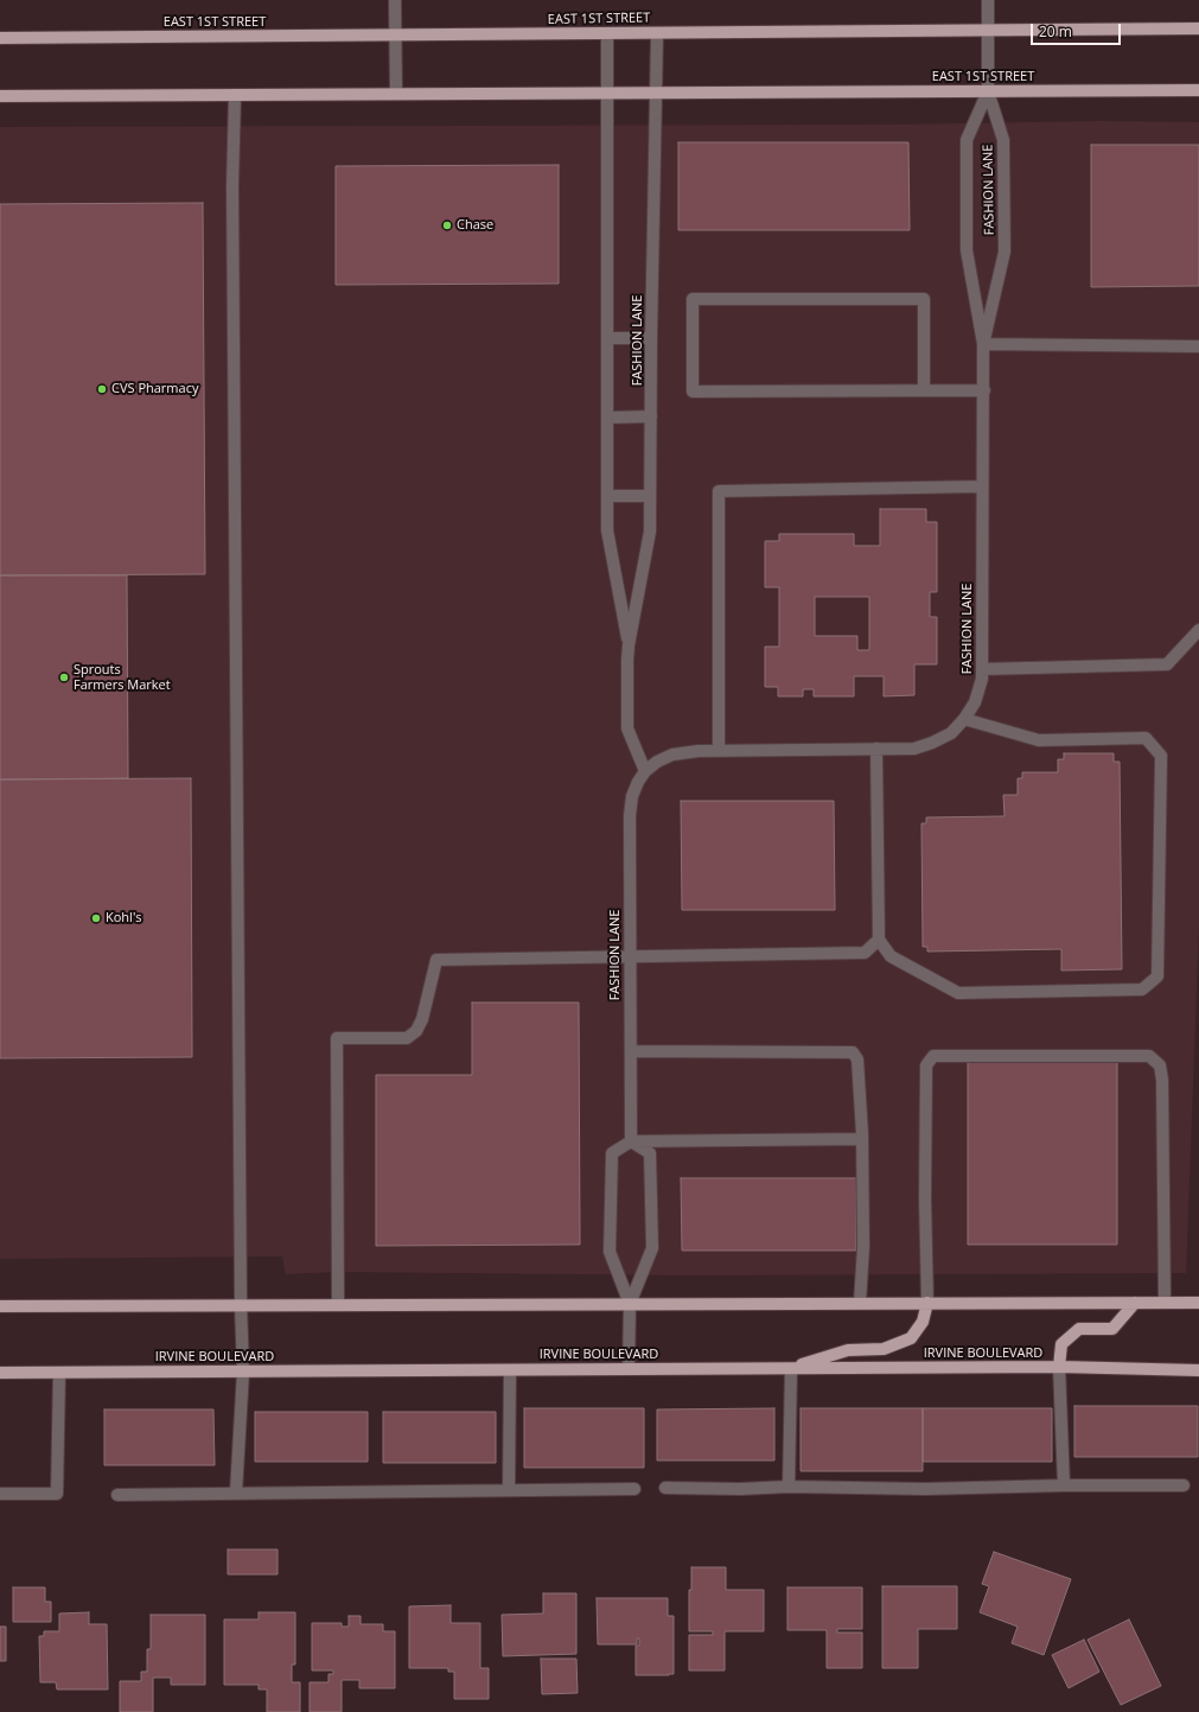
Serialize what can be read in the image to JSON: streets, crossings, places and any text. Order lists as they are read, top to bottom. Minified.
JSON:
{"streets":{"main road":["EAST 1ST STREET","IRVINE BOULEVARD"],"street":["FASHION LANE"]},"crossings":[["EAST 1ST STREET","FASHION LANE"]],"places":["Chase","CVS Pharmacy","Sprouts Farmers Market","Kohl's"],"scale_bar":"20 m"}
